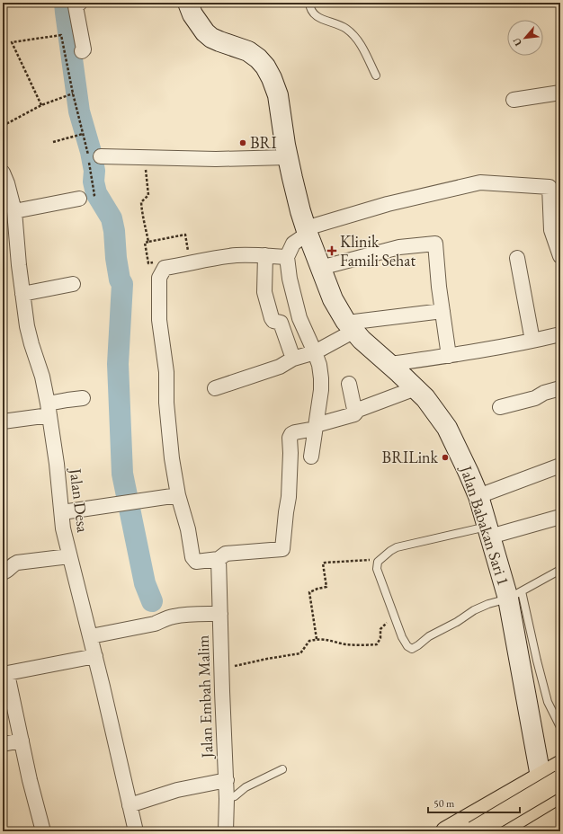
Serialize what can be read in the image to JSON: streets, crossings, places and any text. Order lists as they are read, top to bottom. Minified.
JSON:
{"streets":{"street":["Jalan Desa","Jalan Babakan Sari 1","Jalan Embah Malim"]},"places":{"other":["BRI","BRILink"],"health":["Klinik Famili Sehat"]},"scale_bar":"50 m","north":"bottom left"}
